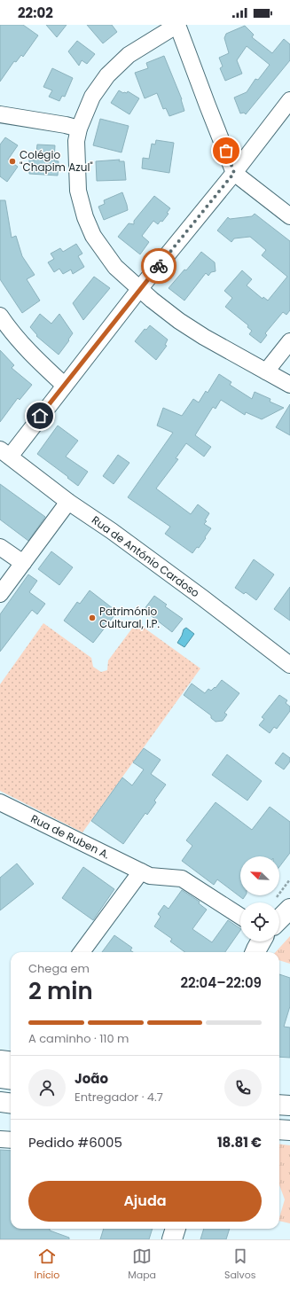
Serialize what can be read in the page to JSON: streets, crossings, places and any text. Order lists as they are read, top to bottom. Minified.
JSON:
{"streets":{"street":["Rua de António Cardoso","Rua de Ruben A."]},"places":["Colégio \"Chapim Azul\"","Património Cultural, I.P."],"north":"top left","page":{"status":"22:02","heading":["2 min","Chega em","22:04–22:09"],"panel":["João","Entregador · 4.7","Pedido #6005","18.81 €"],"bar":"A caminho · 110 m","buttons":"Ajuda","tabs":["Início","Mapa","Salvos"]}}
